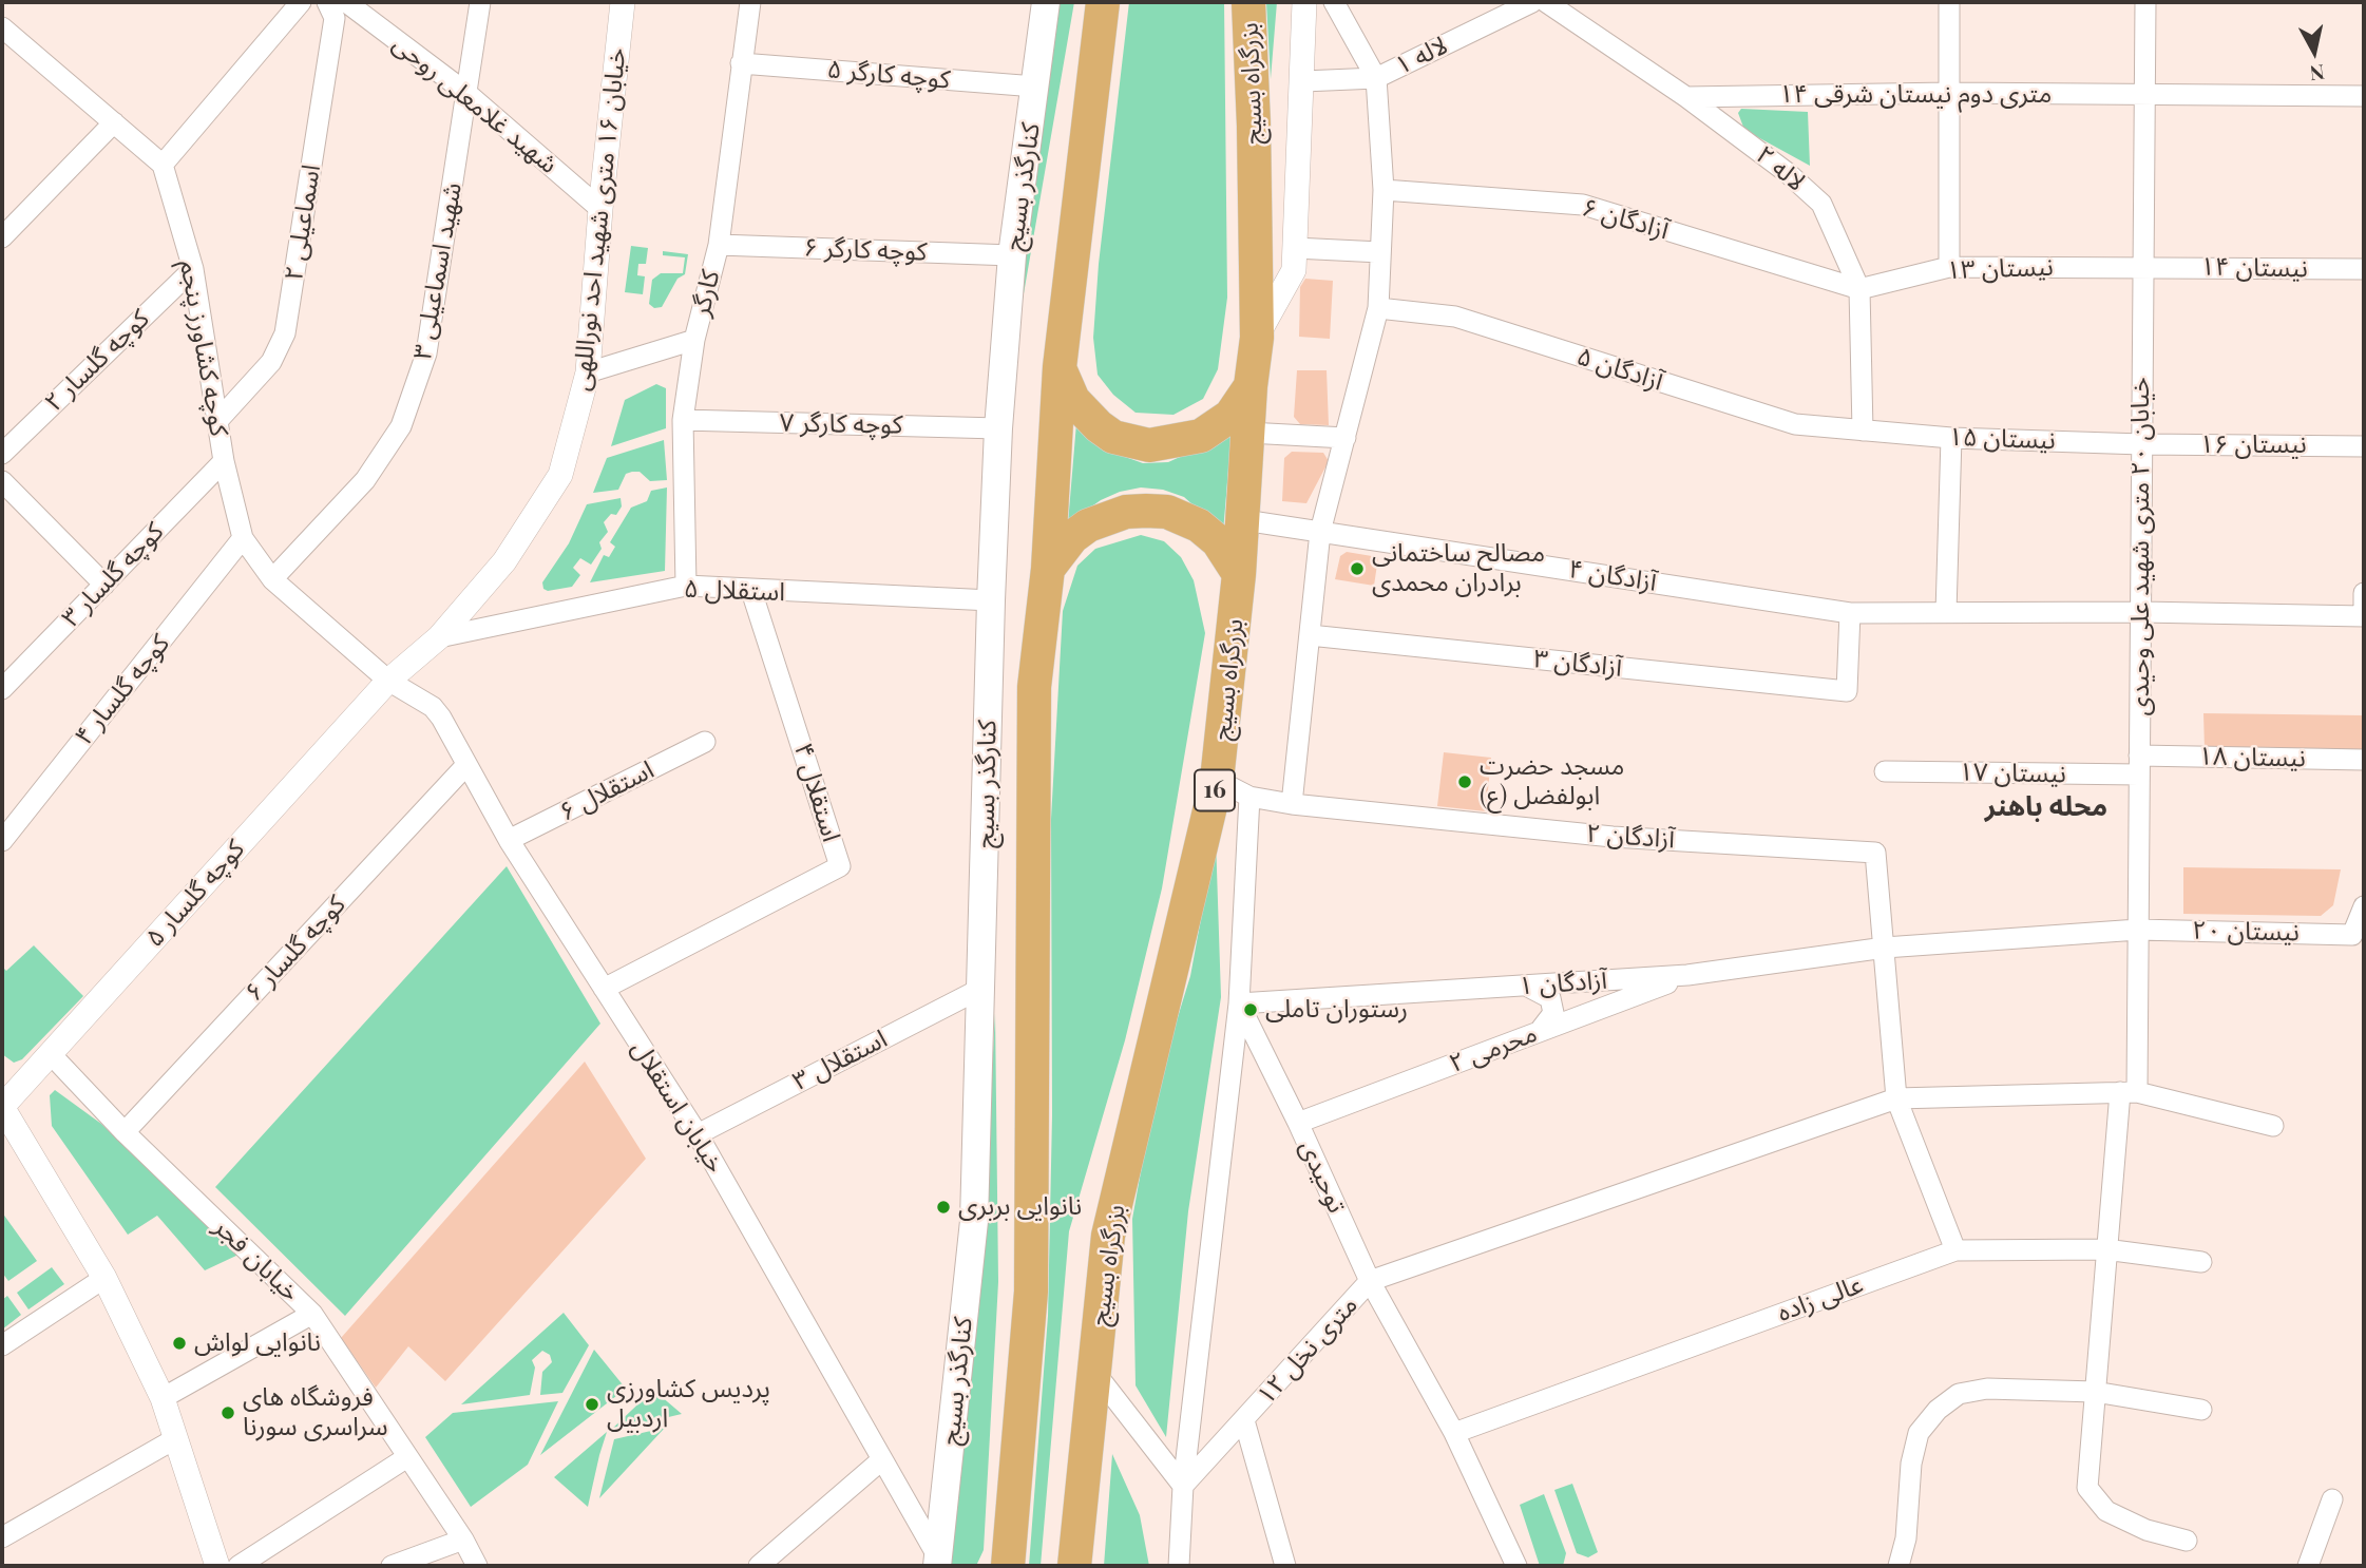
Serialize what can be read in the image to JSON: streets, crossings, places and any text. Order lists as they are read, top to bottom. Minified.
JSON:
{"streets":{"highway":["بزرگراه بسیج","16"],"main road":["کنارگذر بسیج"],"street":["لاله ۱","کوچه کارگر ۵","۱۴ متری دوم نیستان شرقی","شهید غلامعلی روحی","لاله ۲","خیابان ۱۶ متری شهید احد نوراللهی","آزادگان ۶","اسماعیلی ۲","کوچه کارگر ۶","نیستان ۱۴","نیستان ۱۳","شهید اسماعیلی ۳","کارگر","کوچه کشاورز پنجم","کوچه گلسار ۲","آزادگان ۵","کوچه کارگر ۷","نیستان ۱۵","نیستان ۱۶","خیابان ۲۰ متری شهید علی وحیدی","کوچه گلسار ۳","آزادگان ۴","استقلال ۵","آزادگان ۳","کوچه گلسار ۴","نیستان ۱۸","نیستان ۱۷","استقلال ۶","استقلال ۴","آزادگان ۲","کوچه گلسار ۵","نیستان ۲۰","کوچه گلسار ۶","آزادگان ۱","محرمی ۲","استقلال ۳","خیابان استقلال","توحیدی","خیابان فجر","عالی زاده","۱۲ متری نخل"]},"crossings":[["کوچه کارگر ۵","کنارگذر بسیج"],["کوچه کارگر ۵","کارگر"],["بزرگراه بسیج","آزادگان ۴"],["۱۴ متری دوم نیستان شرقی","لاله ۲"],["۱۴ متری دوم نیستان شرقی","خیابان ۲۰ متری شهید علی وحیدی"],["شهید غلامعلی روحی","خیابان ۱۶ متری شهید احد نوراللهی"],["شهید غلامعلی روحی","شهید اسماعیلی ۳"],["لاله ۲","آزادگان ۶"],["لاله ۲","نیستان ۱۳"],["لاله ۲","آزادگان ۵"],["لاله ۲","نیستان ۱۵"],["کنارگذر بسیج","کوچه کارگر ۶"],["کنارگذر بسیج","کوچه کارگر ۷"],["کنارگذر بسیج","استقلال ۵"],["کنارگذر بسیج","استقلال ۳"],["کنارگذر بسیج","خیابان استقلال"],["خیابان ۱۶ متری شهید احد نوراللهی","کوچه کشاورز پنجم"],["خیابان ۱۶ متری شهید احد نوراللهی","استقلال ۵"],["خیابان ۱۶ متری شهید احد نوراللهی","کوچه گلسار ۵"],["خیابان ۱۶ متری شهید احد نوراللهی","خیابان استقلال"],["آزادگان ۶","نیستان ۱۳"],["اسماعیلی ۲","کوچه کشاورز پنجم"],["کوچه کارگر ۶","کارگر"],["نیستان ۱۴","نیستان ۱۳"],["نیستان ۱۴","خیابان ۲۰ متری شهید علی وحیدی"],["نیستان ۱۳","خیابان ۲۰ متری شهید علی وحیدی"],["شهید اسماعیلی ۳","کوچه کشاورز پنجم"],["کارگر","کوچه کارگر ۷"],["کارگر","استقلال ۵"],["کوچه کشاورز پنجم","کوچه گلسار ۲"],["کوچه کشاورز پنجم","کوچه گلسار ۳"],["کوچه کشاورز پنجم","کوچه گلسار ۴"],["کوچه کشاورز پنجم","کوچه گلسار ۵"],["کوچه کشاورز پنجم","خیابان استقلال"],["آزادگان ۵","نیستان ۱۵"],["نیستان ۱۵","نیستان ۱۶"],["نیستان ۱۵","خیابان ۲۰ متری شهید علی وحیدی"],["نیستان ۱۶","خیابان ۲۰ متری شهید علی وحیدی"],["خیابان ۲۰ متری شهید علی وحیدی","آزادگان ۴"],["خیابان ۲۰ متری شهید علی وحیدی","نیستان ۱۸"],["خیابان ۲۰ متری شهید علی وحیدی","نیستان ۱۷"],["خیابان ۲۰ متری شهید علی وحیدی","نیستان ۲۰"],["خیابان ۲۰ متری شهید علی وحیدی","عالی زاده"],["آزادگان ۴","آزادگان ۳"],["استقلال ۵","استقلال ۴"],["نیستان ۱۸","نیستان ۱۷"],["استقلال ۶","خیابان استقلال"],["استقلال ۴","خیابان استقلال"],["آزادگان ۲","نیستان ۲۰"],["آزادگان ۲","آزادگان ۱"],["کوچه گلسار ۵","خیابان استقلال"],["کوچه گلسار ۵","خیابان فجر"],["نیستان ۲۰","آزادگان ۱"],["کوچه گلسار ۶","خیابان استقلال"],["کوچه گلسار ۶","خیابان فجر"],["آزادگان ۱","محرمی ۲"],["آزادگان ۱","توحیدی"],["محرمی ۲","توحیدی"],["استقلال ۳","خیابان استقلال"],["توحیدی","عالی زاده"],["توحیدی","۱۲ متری نخل"]],"districts":["محله باهنر"],"places":["مصالح ساختمانی برادران محمدی","مسجد حضرت ابولفضل (ع)","رستوران تاملی","نانوایی بربری","نانوایی لواش","پردیس کشاورزی اردبیل","فروشگاه های سراسری سورنا"],"north":"bottom"}
